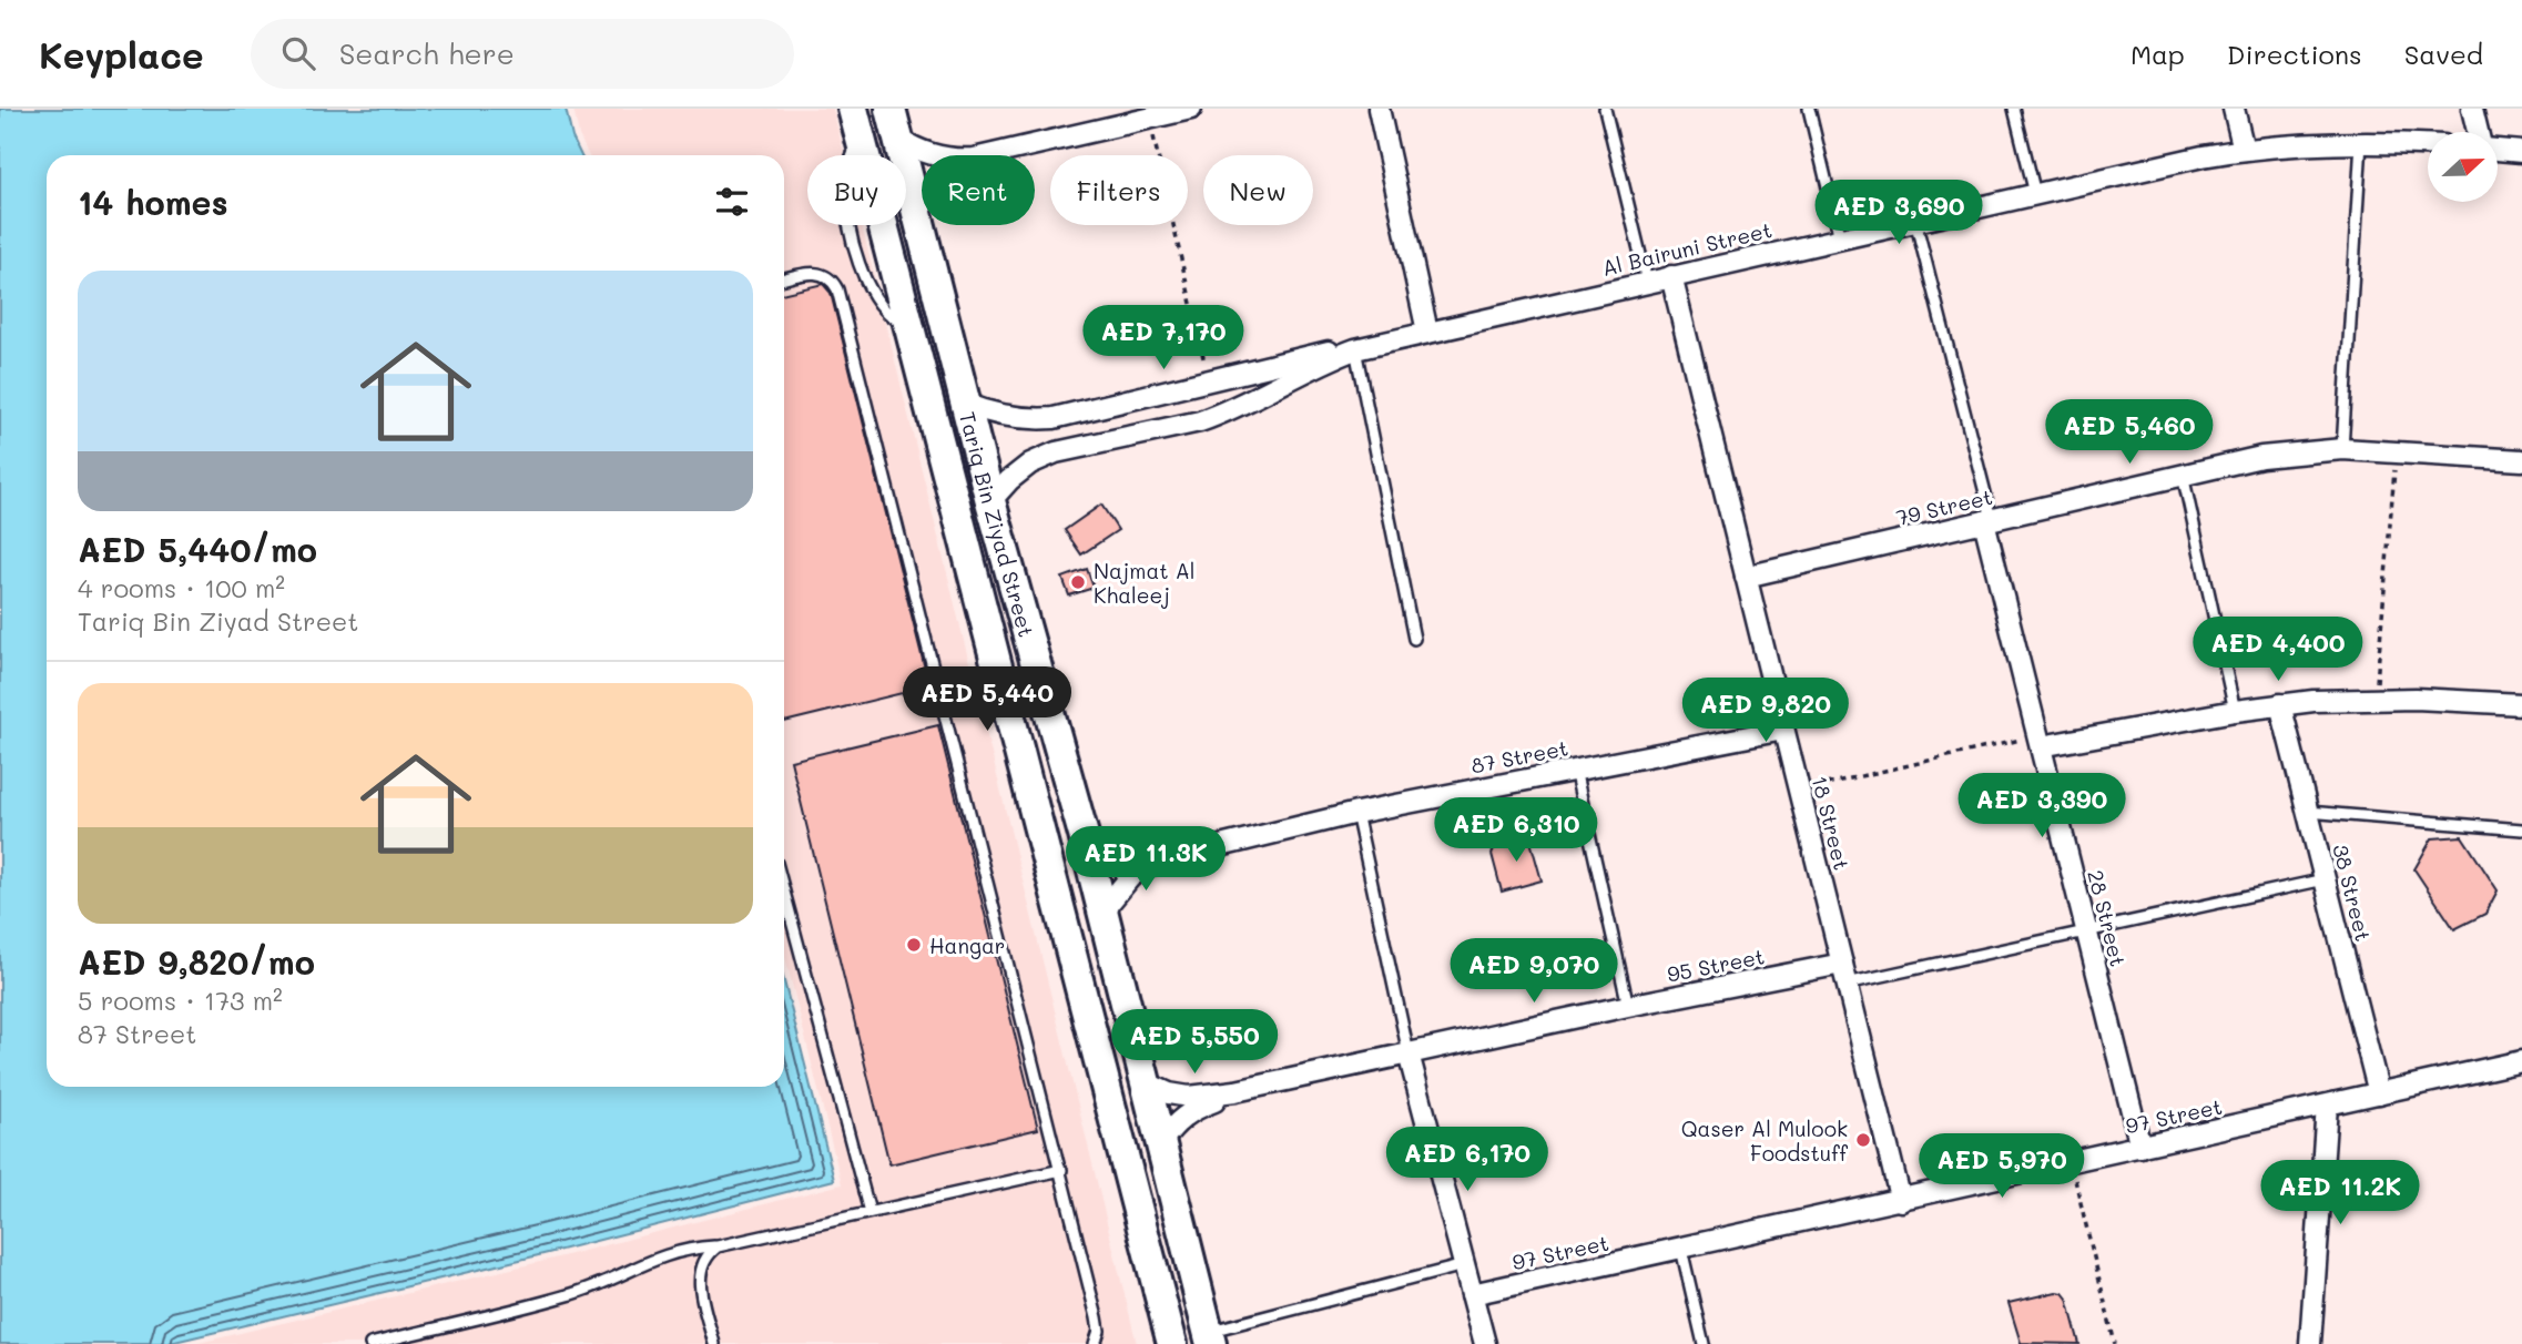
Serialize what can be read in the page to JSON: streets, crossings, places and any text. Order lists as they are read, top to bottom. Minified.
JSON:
{"streets":{"main road":["Tariq Bin Ziyad Street"],"street":["Al Bairuni Street","79 Street","87 Street","18 Street","38 Street","28 Street","95 Street","97 Street"]},"crossings":[["Al Bairuni Street","Tariq Bin Ziyad Street"],["Al Bairuni Street","18 Street"],["79 Street","18 Street"],["79 Street","28 Street"],["Tariq Bin Ziyad Street","87 Street"],["Tariq Bin Ziyad Street","95 Street"],["87 Street","18 Street"],["18 Street","95 Street"],["18 Street","97 Street"],["38 Street","97 Street"],["28 Street","97 Street"]],"places":["Najmat Al Khaleej","Hangar","Qaser Al Mulook Foodstuff"],"north":"right","page":{"header":"Keyplace","search":"Search here","nav":["Map","Directions","Saved"],"chip":["Buy","Rent","Filters","New"],"heading":"14 homes","price":["AED 3,690","AED 7,170","AED 5,460","AED 4,400","AED 5,440","AED 9,820","AED 3,390","AED 6,310","AED 11.3K","AED 9,070","AED 5,550","AED 6,170","AED 5,970","AED 11.2K"],"list":[{"name":"AED 5,440/mo","note":"4 rooms · 100 m² · Tariq Bin Ziyad Street"},{"name":"AED 9,820/mo","note":"5 rooms · 173 m² · 87 Street"}]}}
